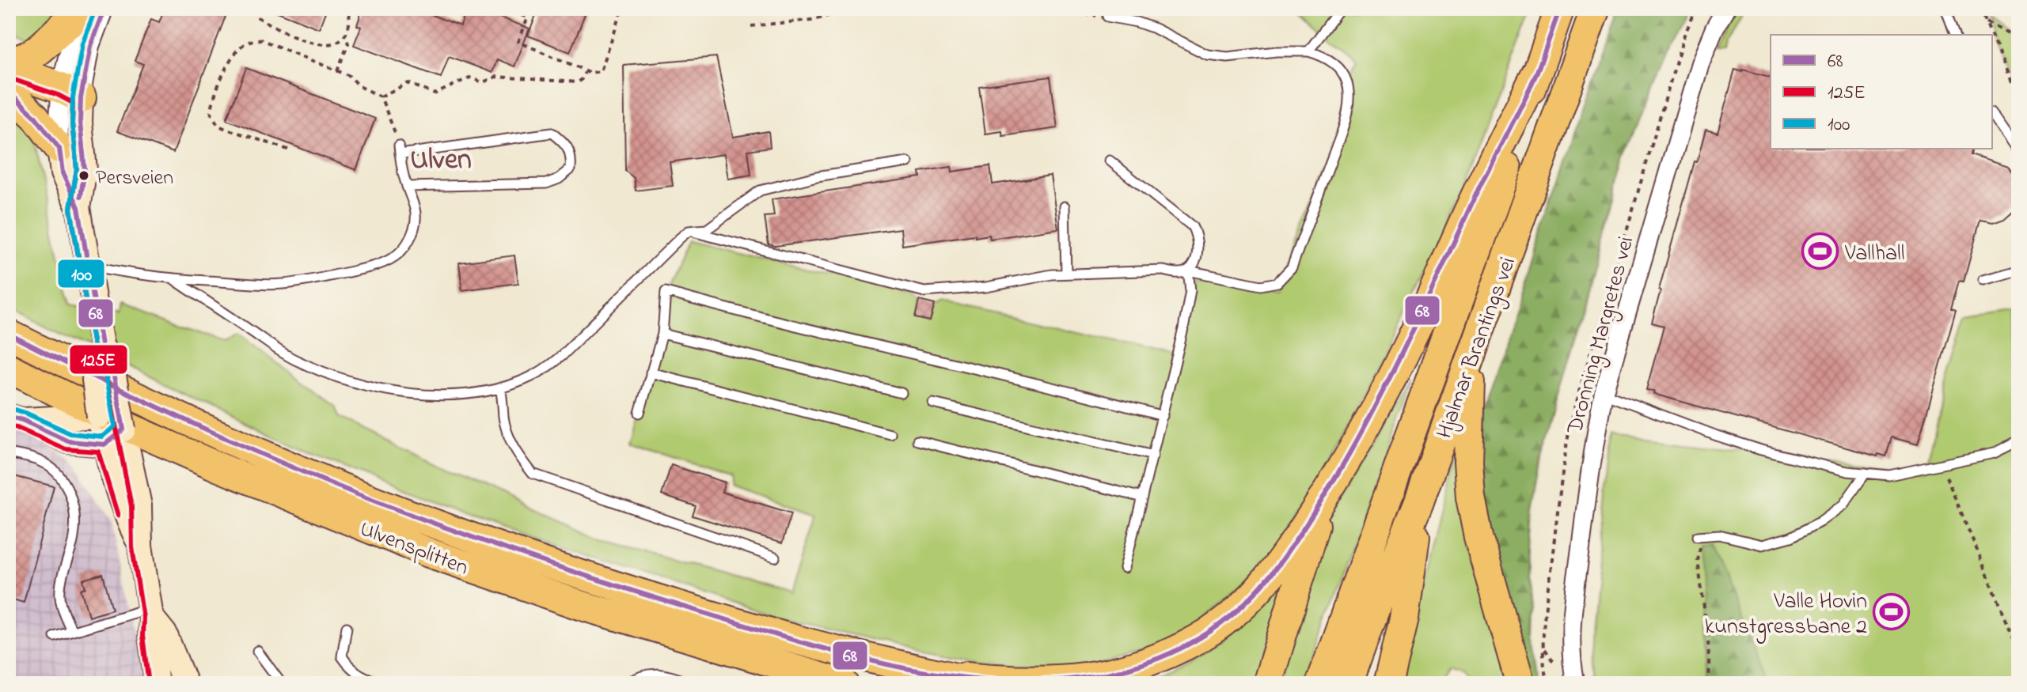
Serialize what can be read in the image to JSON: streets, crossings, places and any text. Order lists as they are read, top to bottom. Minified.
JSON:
{"streets":{"highway":["Hjalmar Brantings vei","Ulvensplitten"],"street":["Dronning Margretes vei"]},"districts":["Ulven"],"places":{"other":["Persveien"],"sports":["Vallhall","Valle Hovin kunstgressbane 2"]},"lines":["transit line 68","transit line 100","transit line 125E"],"legend":["68","125E","100"]}
